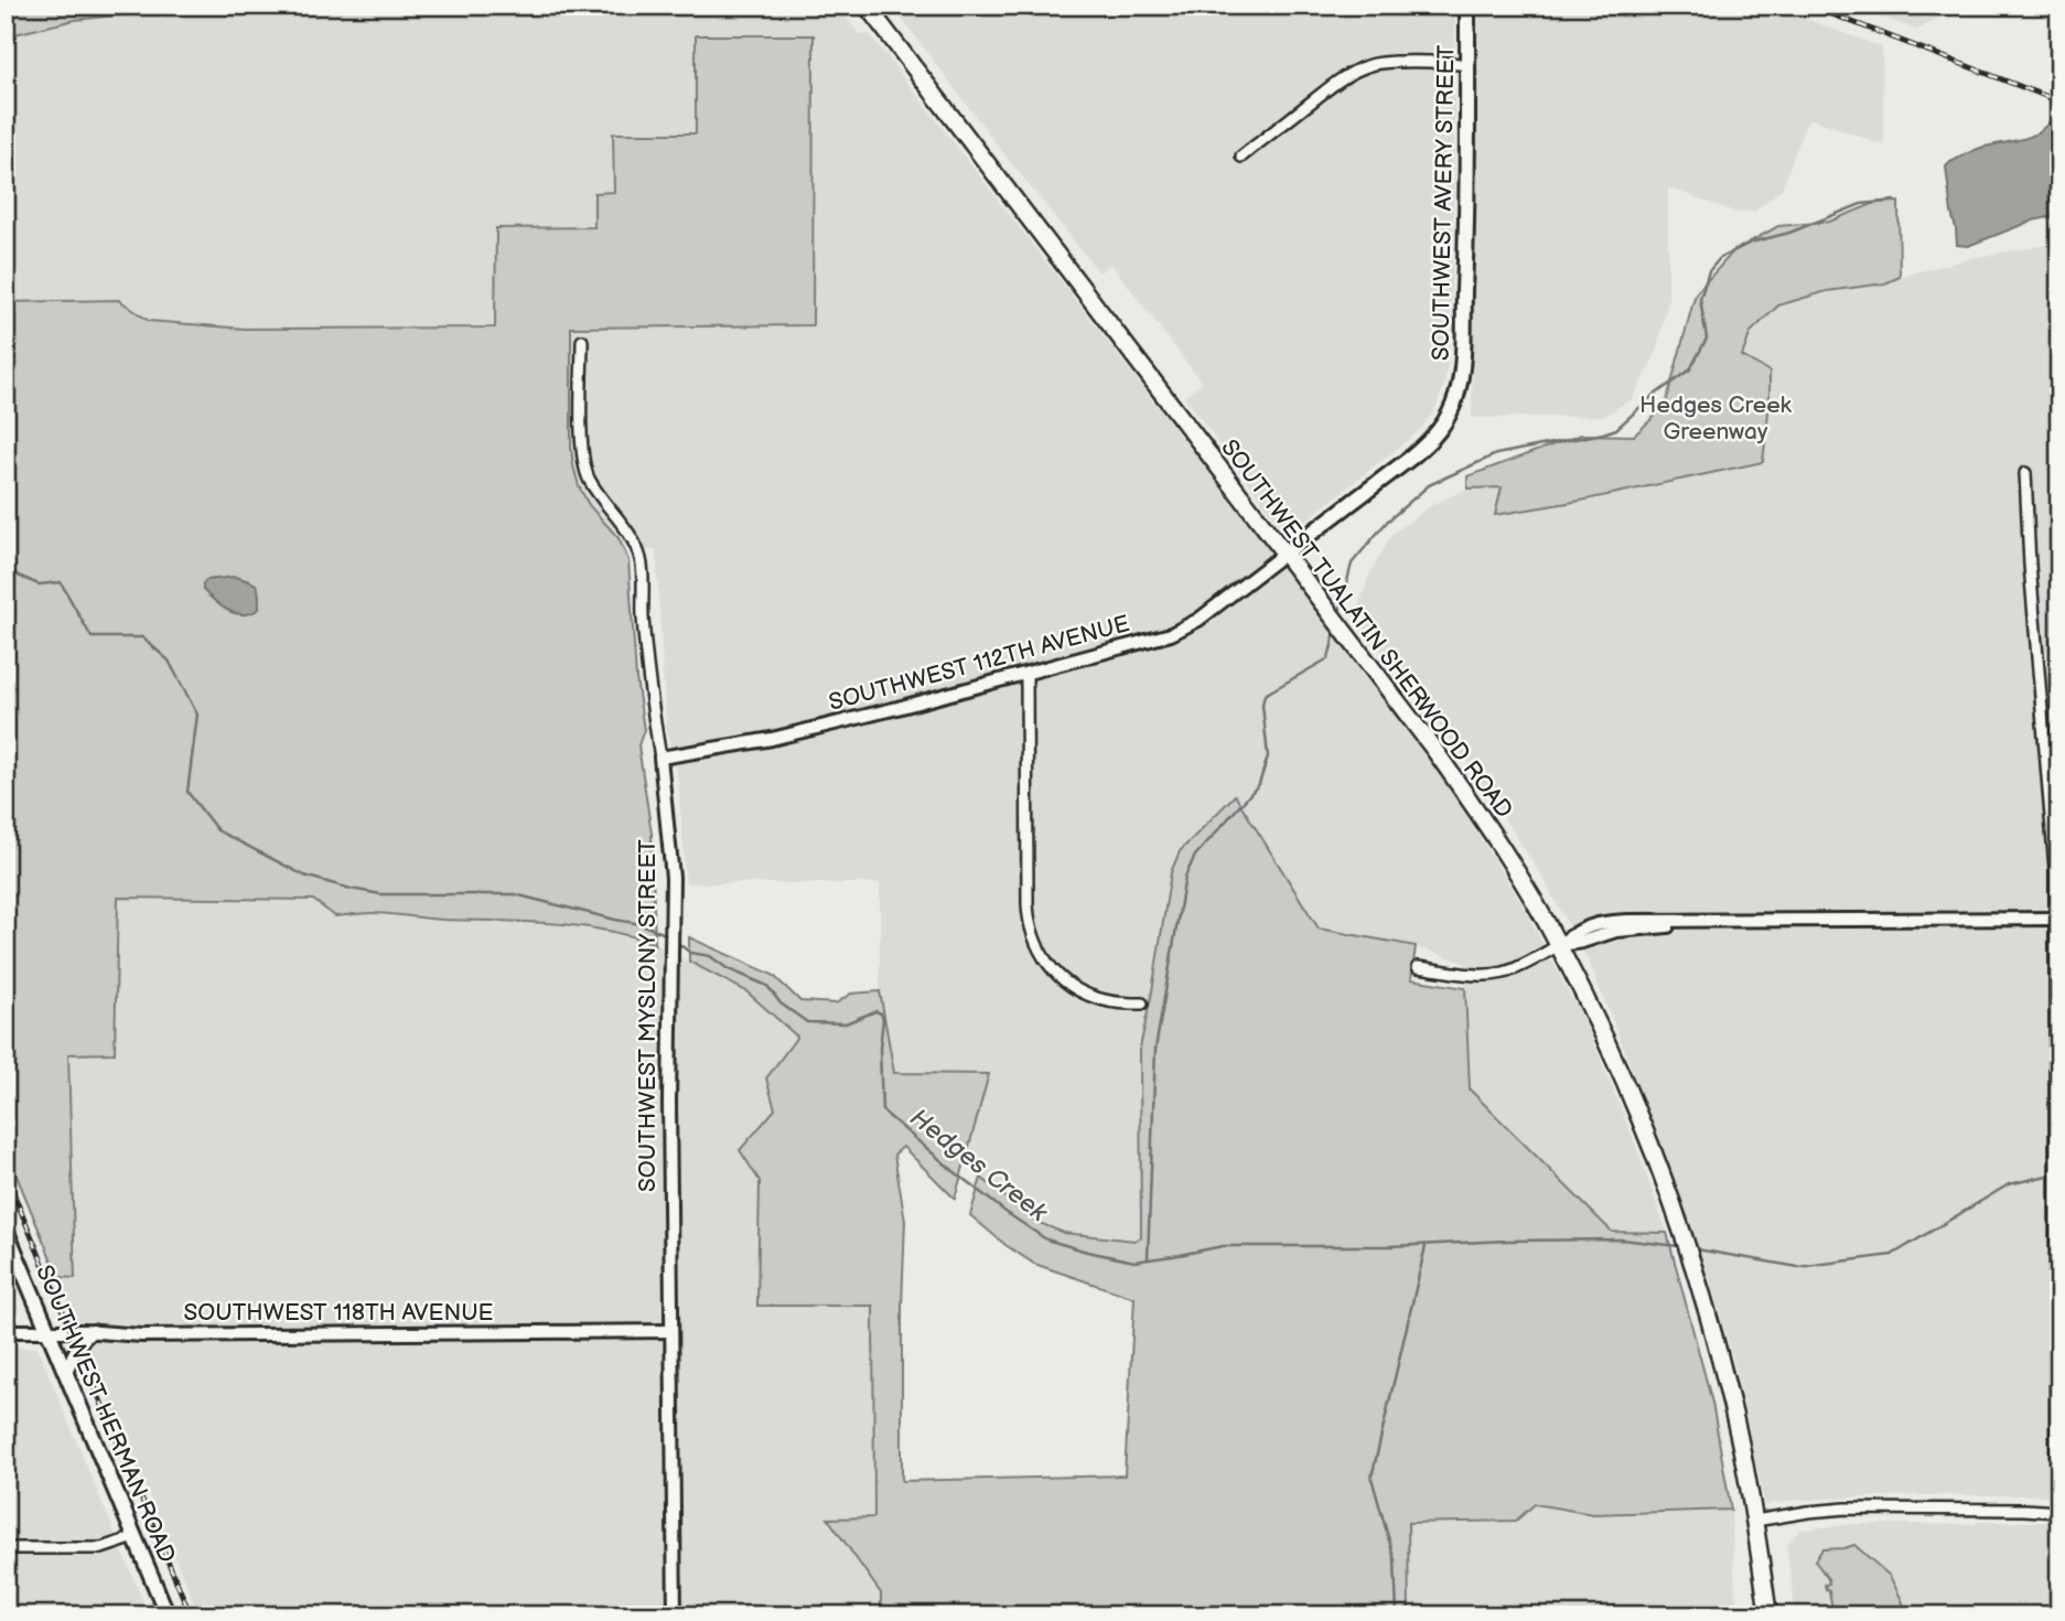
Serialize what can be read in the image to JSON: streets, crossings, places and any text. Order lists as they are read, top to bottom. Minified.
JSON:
{"streets":{"highway":["SOUTHWEST TUALATIN SHERWOOD ROAD"],"main road":["SOUTHWEST AVERY STREET","SOUTHWEST HERMAN ROAD"],"street":["SOUTHWEST 112TH AVENUE","SOUTHWEST MYSLONY STREET","SOUTHWEST 118TH AVENUE"]},"crossings":[["SOUTHWEST AVERY STREET","SOUTHWEST TUALATIN SHERWOOD ROAD"],["SOUTHWEST AVERY STREET","SOUTHWEST 112TH AVENUE"],["SOUTHWEST TUALATIN SHERWOOD ROAD","SOUTHWEST 112TH AVENUE"],["SOUTHWEST 112TH AVENUE","SOUTHWEST MYSLONY STREET"],["SOUTHWEST MYSLONY STREET","SOUTHWEST 118TH AVENUE"],["SOUTHWEST 118TH AVENUE","SOUTHWEST HERMAN ROAD"]],"water":["Hedges Creek"],"parks":["Hedges Creek Greenway"]}
